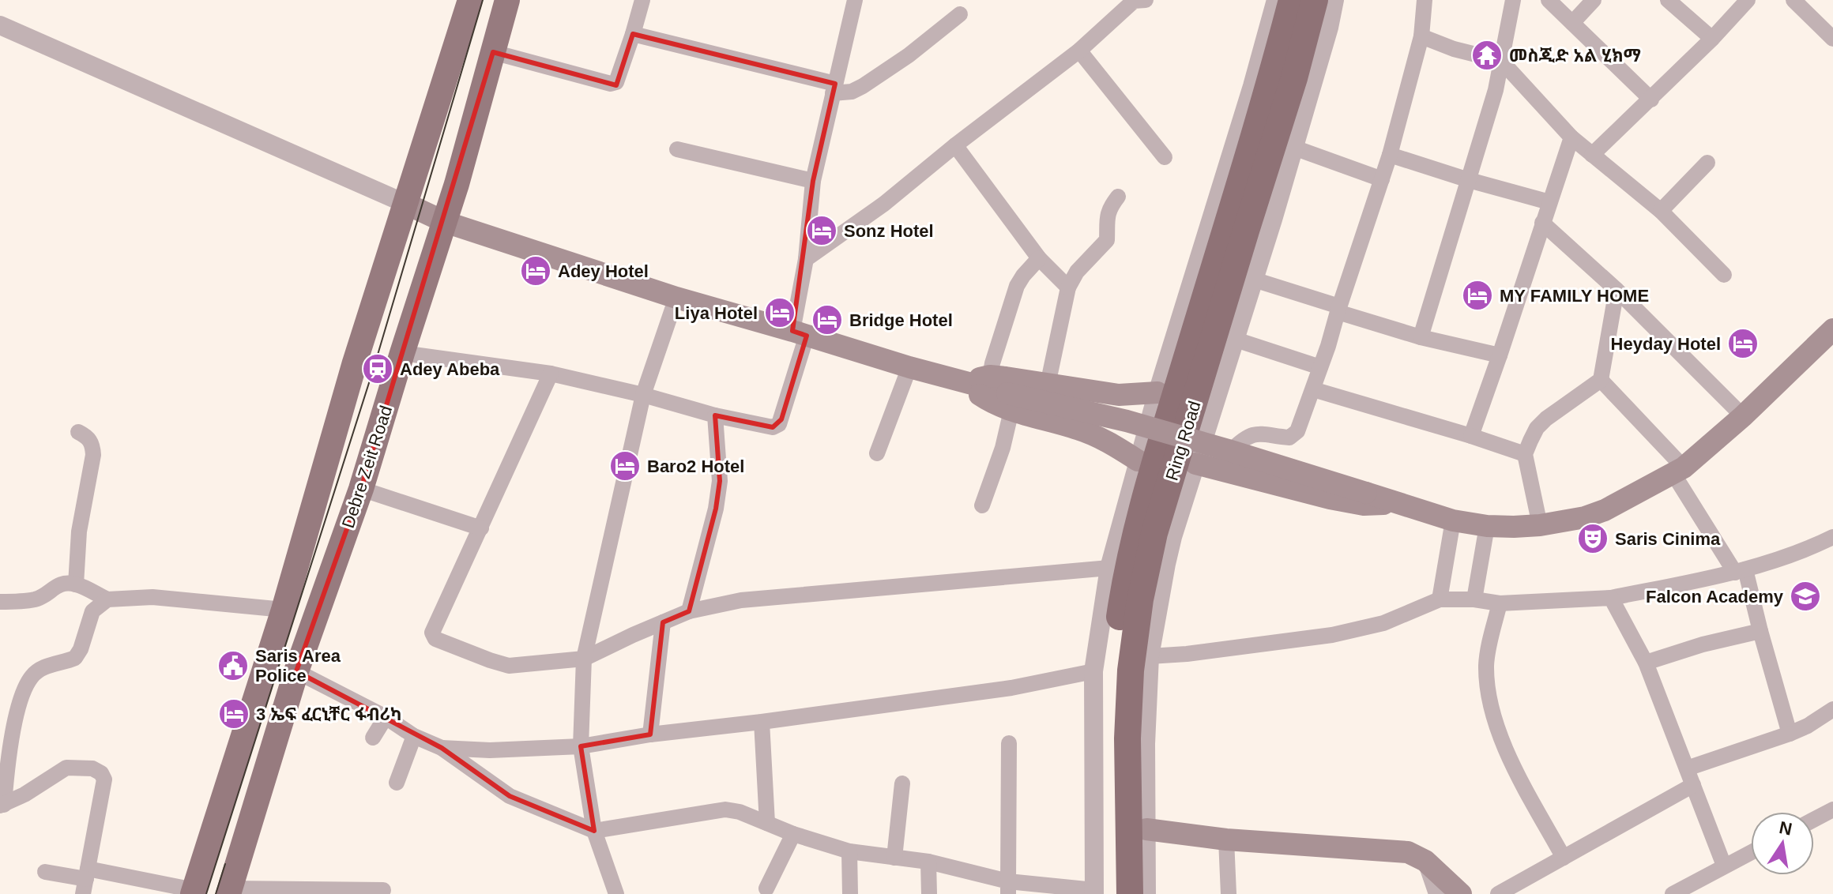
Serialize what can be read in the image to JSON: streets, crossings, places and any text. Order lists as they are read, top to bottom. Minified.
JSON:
{"streets":{"highway":["Ring Road"],"main road":["Debre Zeit Road"]},"places":{"temple":["መስጂድ አል ሂክማ"],"hotel":["Sonz Hotel","Adey Hotel","MY FAMILY HOME","Liya Hotel","Bridge Hotel","Heyday Hotel","Baro2 Hotel","3 ኤፍ ፈርኒቸር ፋብሪካ"],"station":["Adey Abeba"],"theatre":["Saris Cinima"],"school or university":["Falcon Academy"],"public building":["Saris Area Police"]},"north":"top"}
